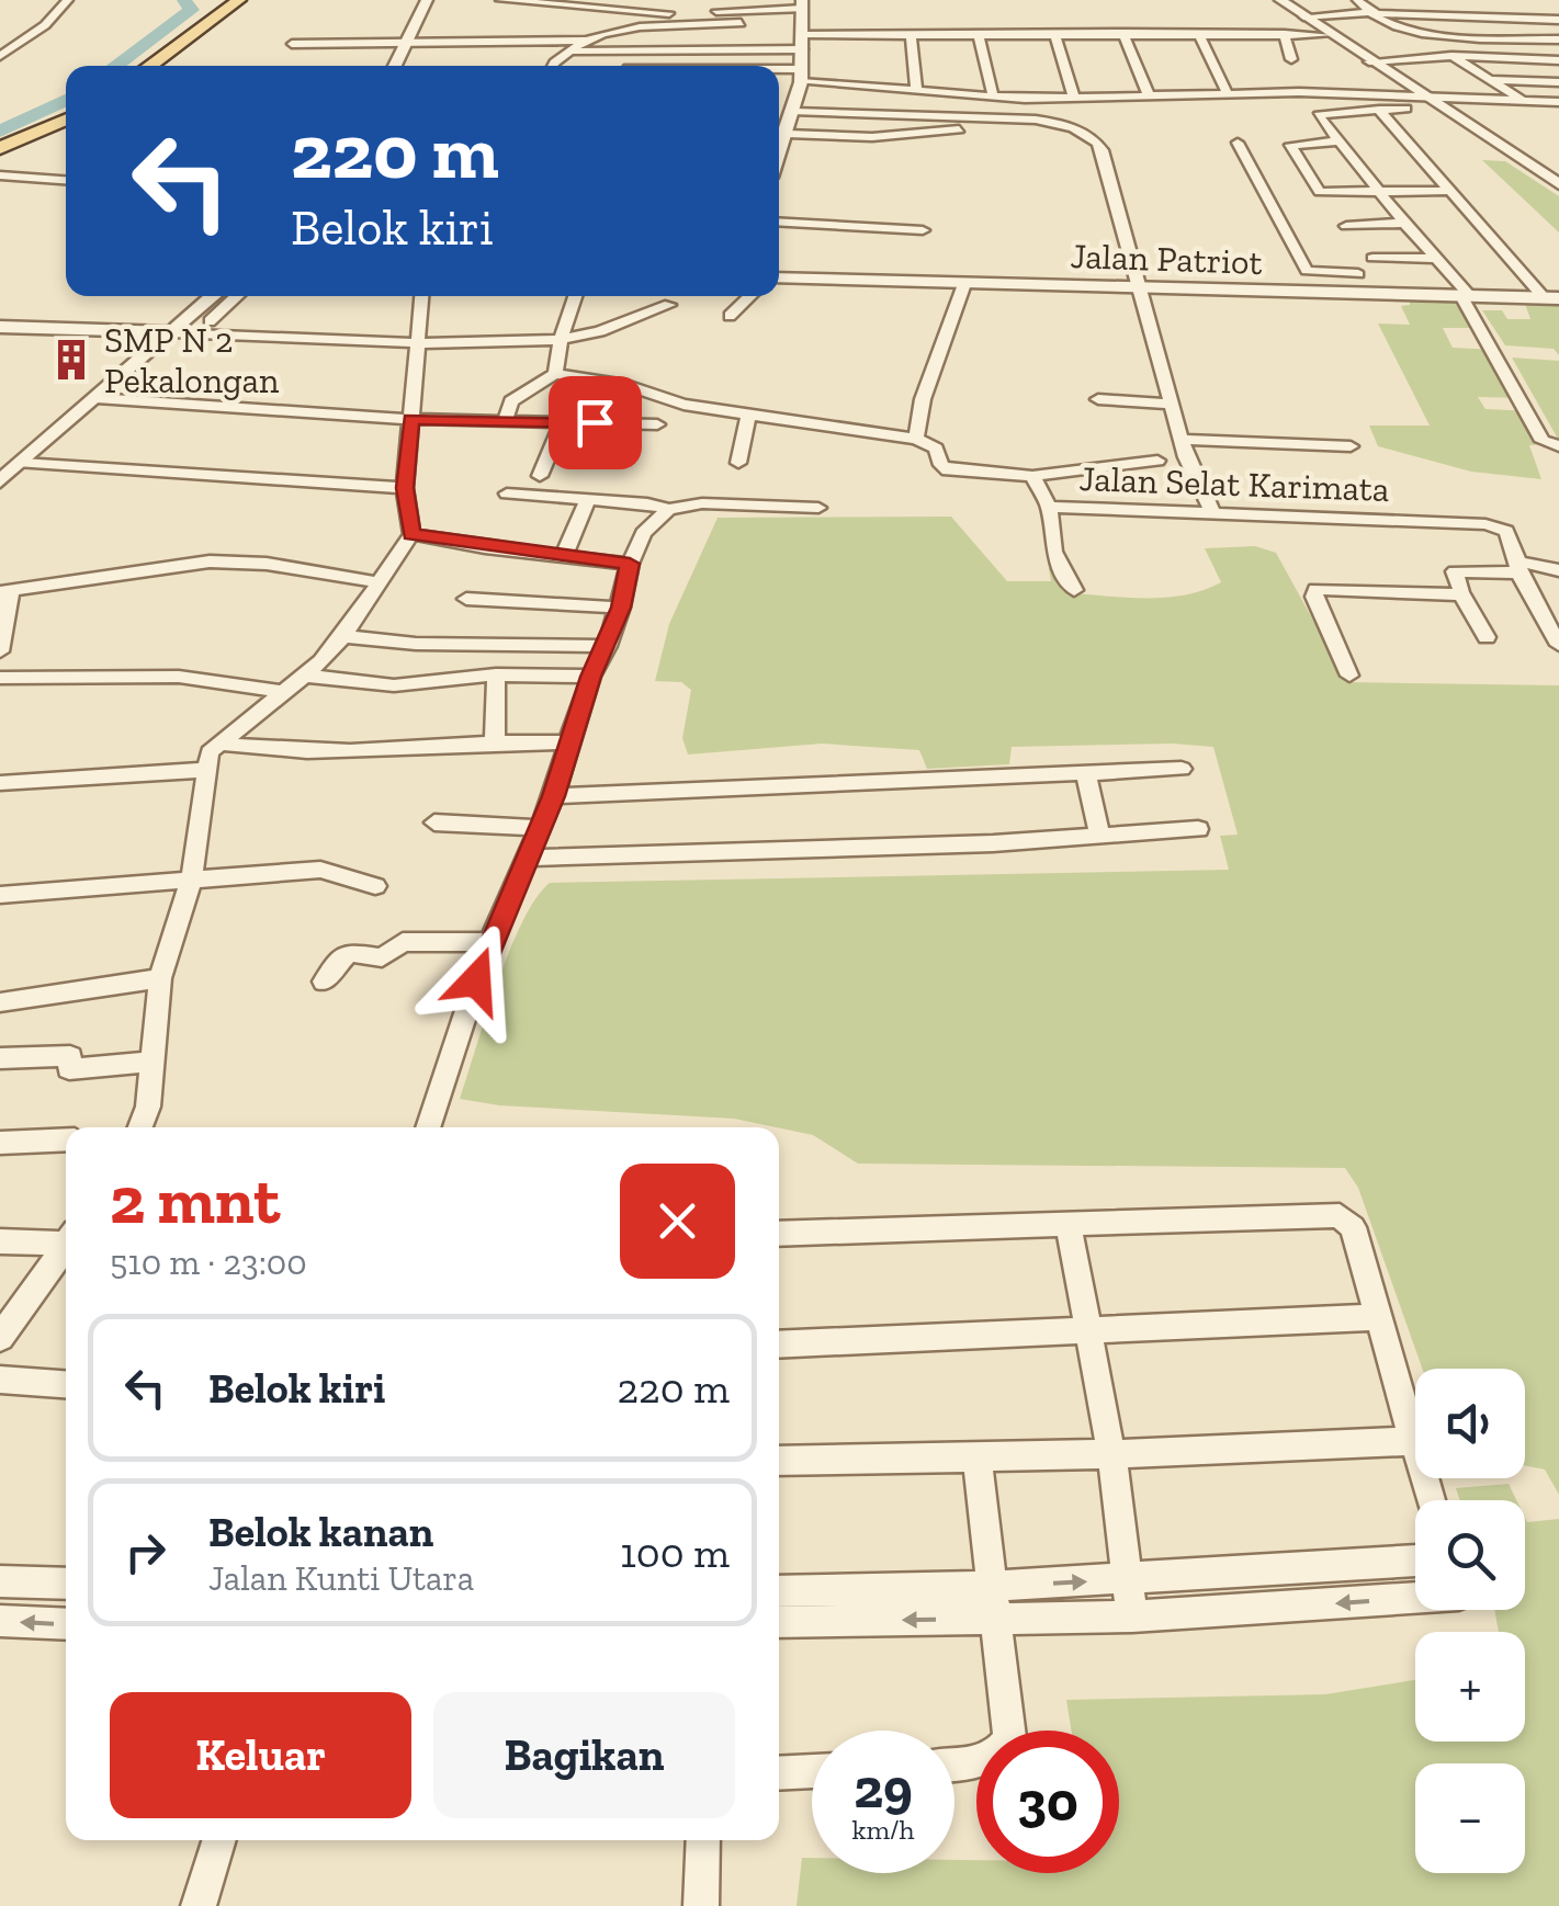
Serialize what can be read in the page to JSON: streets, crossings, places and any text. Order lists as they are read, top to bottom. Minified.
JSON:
{"streets":{"street":["Jalan Patriot","Jalan Selat Karimata"]},"places":{"building":["SMP N 2 Pekalongan"]},"page":{"turn":["220 m","Belok kiri"],"heading":["2 mnt","510 m · 23:00"],"list":[{"name":"Belok kiri","value":"220 m"},{"name":"Belok kanan","note":"Jalan Kunti Utara","value":"100 m"}],"map_buttons":["+","−"],"buttons":["Keluar","Bagikan"],"speed":"29 km/h","limit":"30"}}
